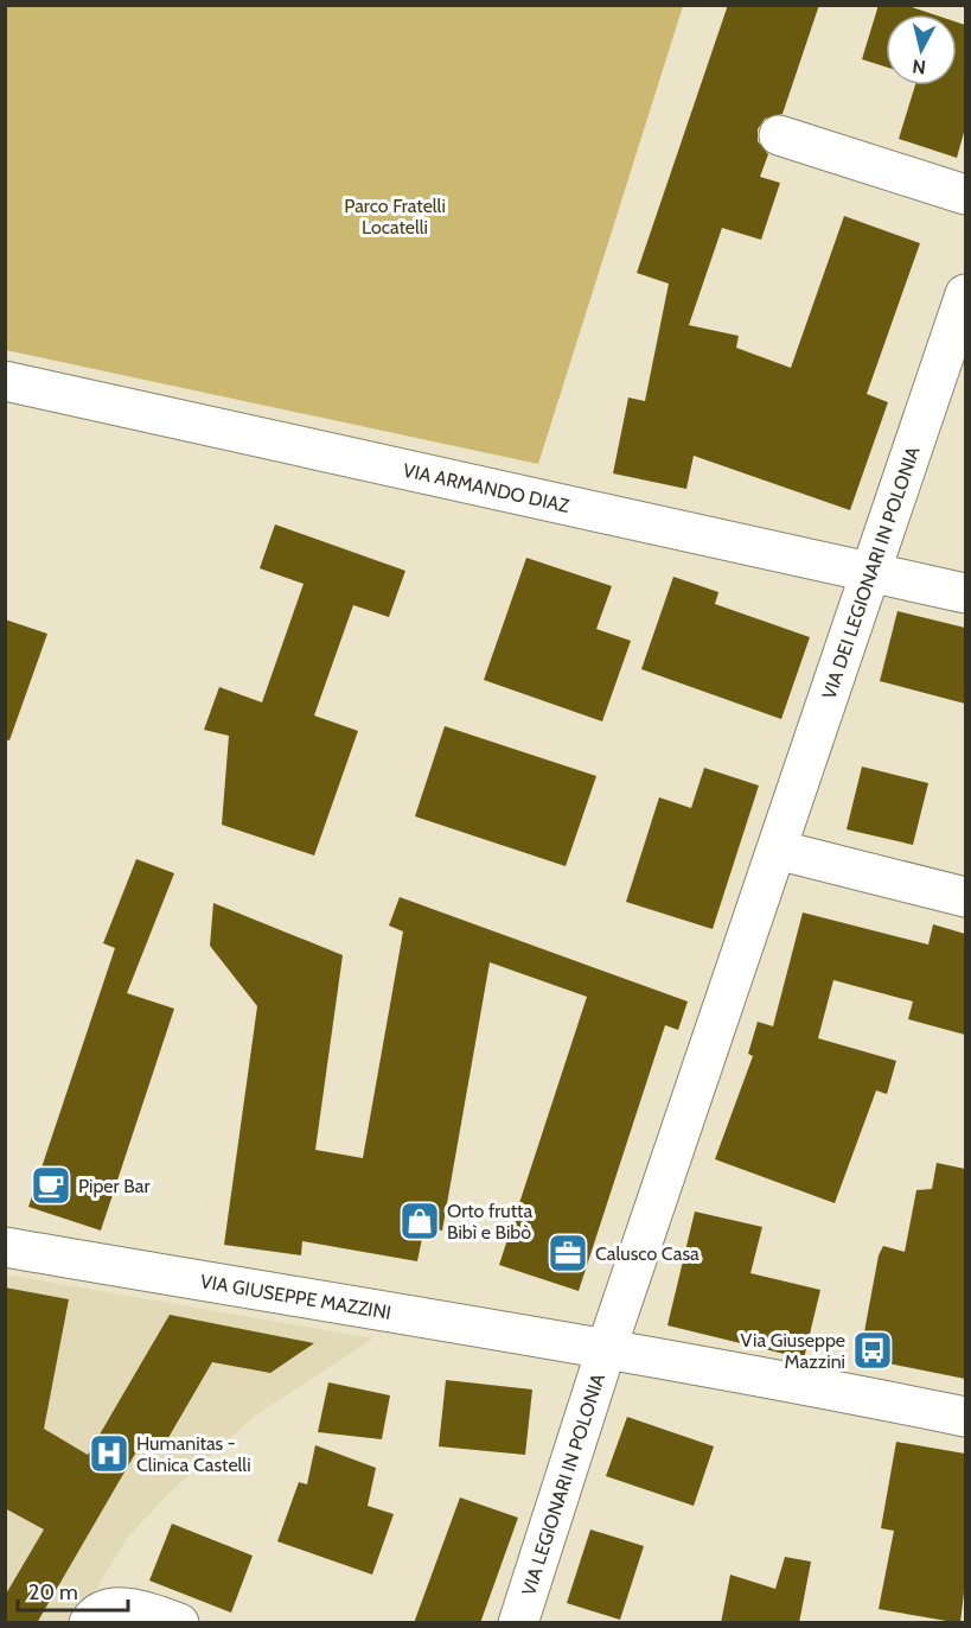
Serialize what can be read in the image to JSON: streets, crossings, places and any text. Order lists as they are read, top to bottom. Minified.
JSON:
{"streets":{"street":["VIA ARMANDO DIAZ","VIA DEI LEGIONARI IN POLONIA","VIA GIUSEPPE MAZZINI","VIA LEGIONARI IN POLONIA"]},"crossings":[["VIA ARMANDO DIAZ","VIA DEI LEGIONARI IN POLONIA"],["VIA DEI LEGIONARI IN POLONIA","VIA GIUSEPPE MAZZINI"],["VIA DEI LEGIONARI IN POLONIA","VIA LEGIONARI IN POLONIA"],["VIA GIUSEPPE MAZZINI","VIA LEGIONARI IN POLONIA"]],"parks":["Parco Fratelli Locatelli"],"places":{"cafe":["Piper Bar"],"shop":["Orto frutta Bibì e Bibò"],"office":["Calusco Casa"],"bus stop":["Via Giuseppe Mazzini"],"hospital":["Humanitas - Clinica Castelli"]},"scale_bar":"20 m","north":"bottom"}
